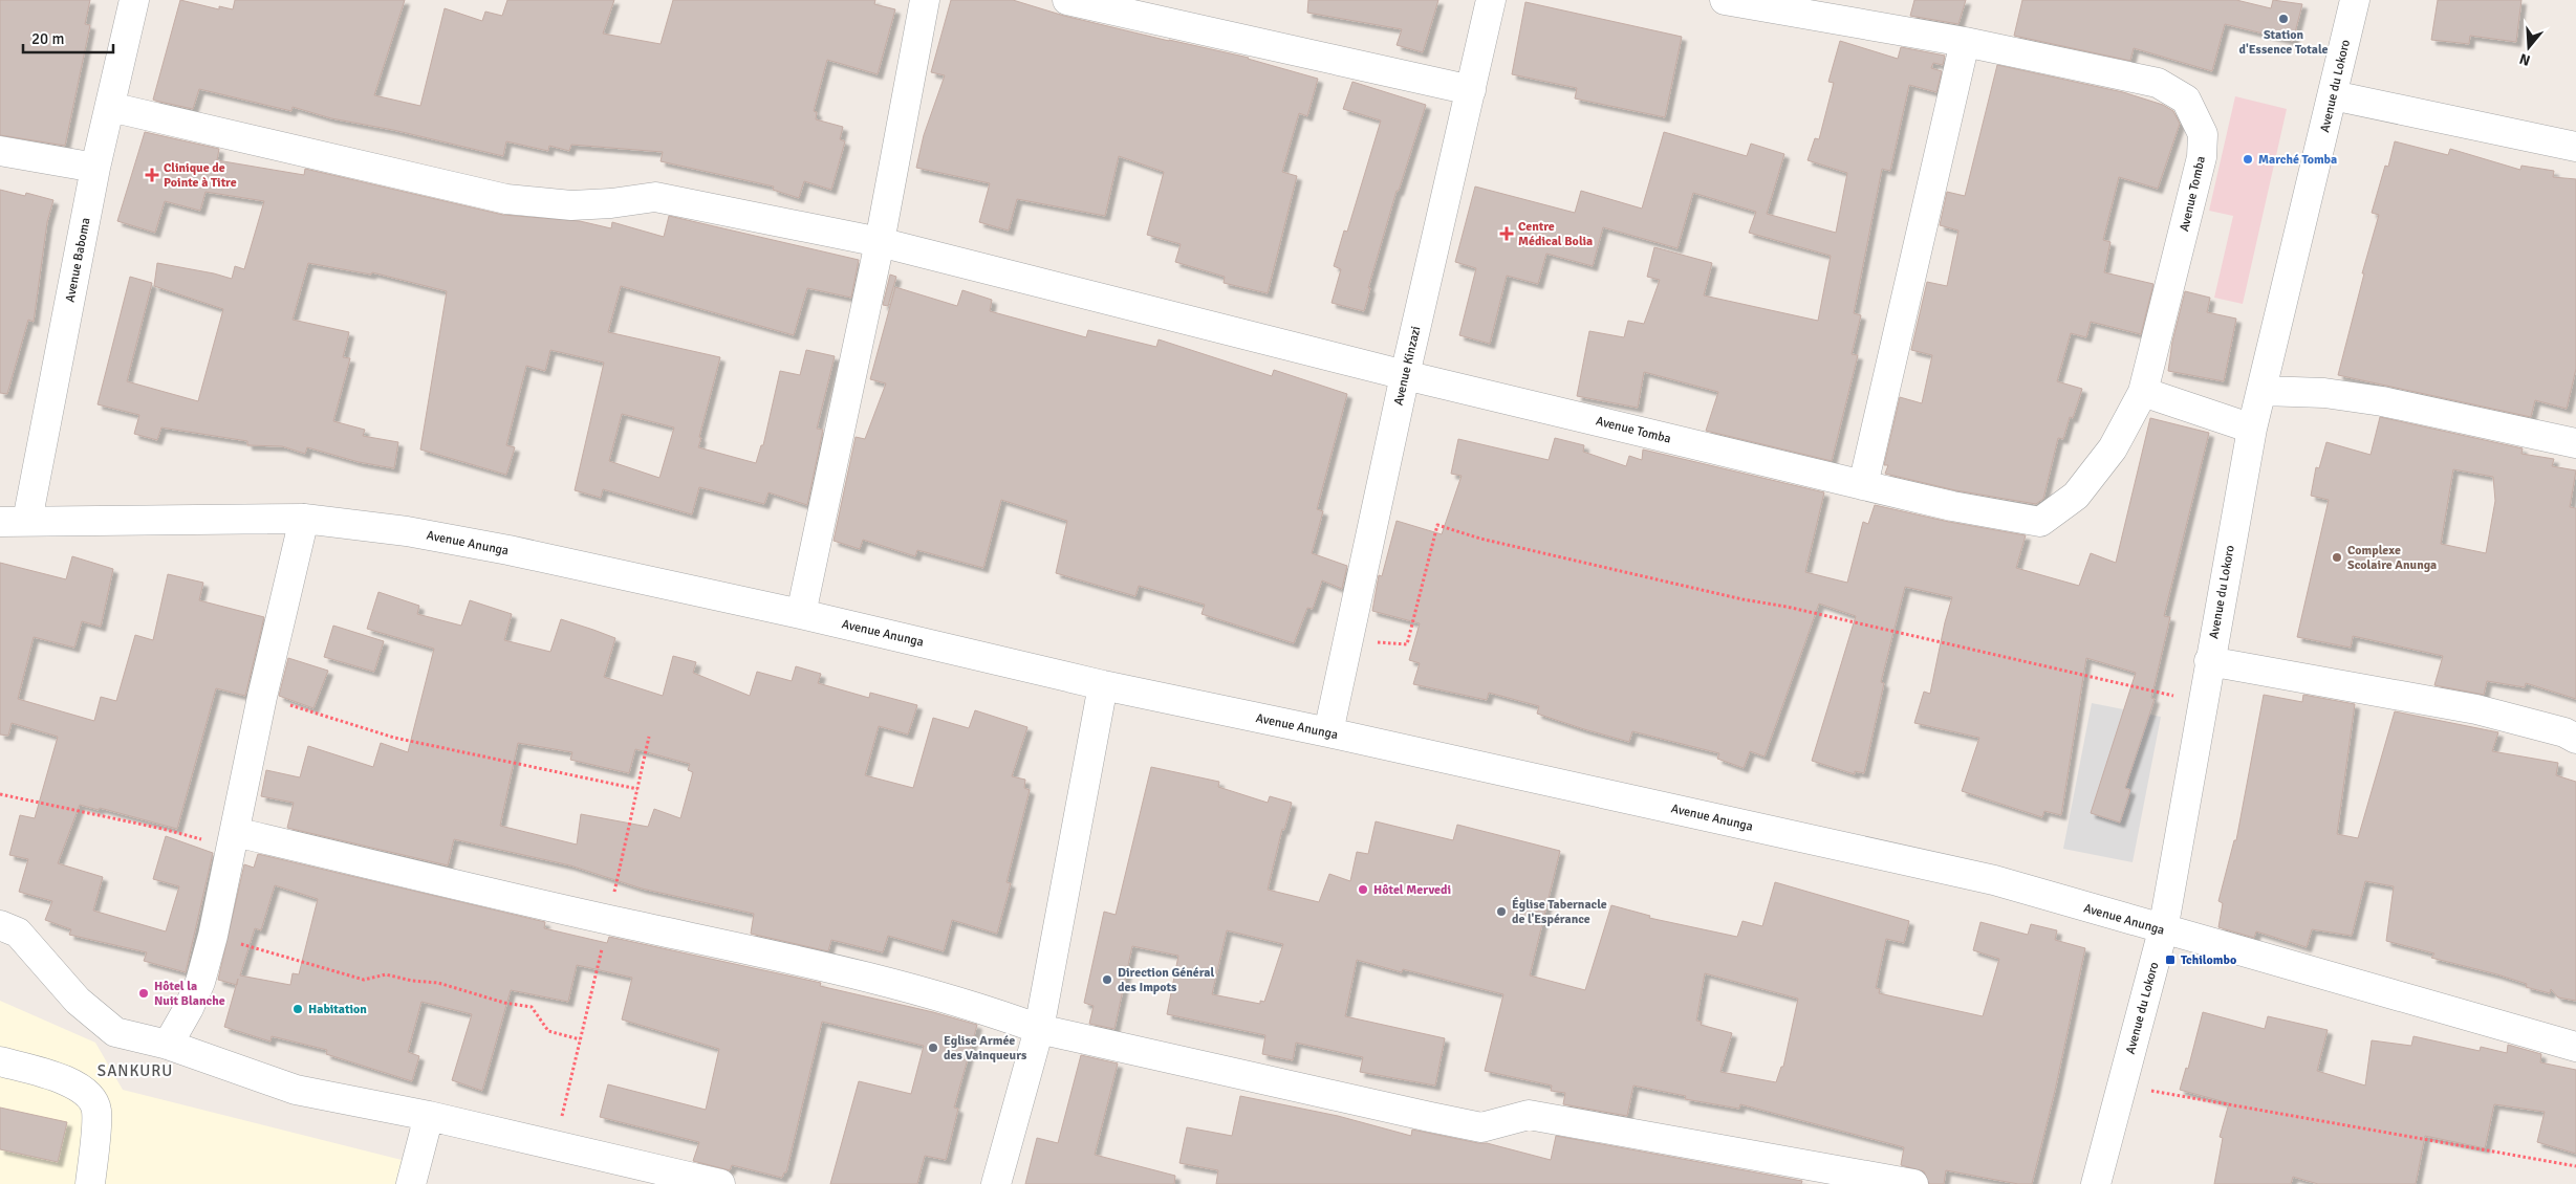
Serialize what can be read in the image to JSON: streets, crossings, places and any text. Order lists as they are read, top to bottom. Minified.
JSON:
{"streets":{"street":["Avenue du Lokoro","Avenue Tomba","Avenue Baboma","Avenue Kinzazi","Avenue Anunga"]},"crossings":[["Avenue du Lokoro","Avenue Anunga"],["Avenue Tomba","Avenue Baboma"],["Avenue Tomba","Avenue Kinzazi"],["Avenue Baboma","Avenue Anunga"],["Avenue Kinzazi","Avenue Anunga"]],"districts":["SANKURU"],"places":{"other":["Station d'Essence Totale","Marché Tomba","Complexe Scolaire Anunga","Hôtel Mervedi","Église Tabernacle de l'Espérance","Direction Général des Impots","Hôtel la Nuit Blanche","Habitation","Eglise Armée des Vainqueurs"],"health":["Clinique de Pointe à Titre","Centre Médical Bolia"],"transit":["Tchilombo"]},"scale_bar":"20 m","north":"bottom"}
